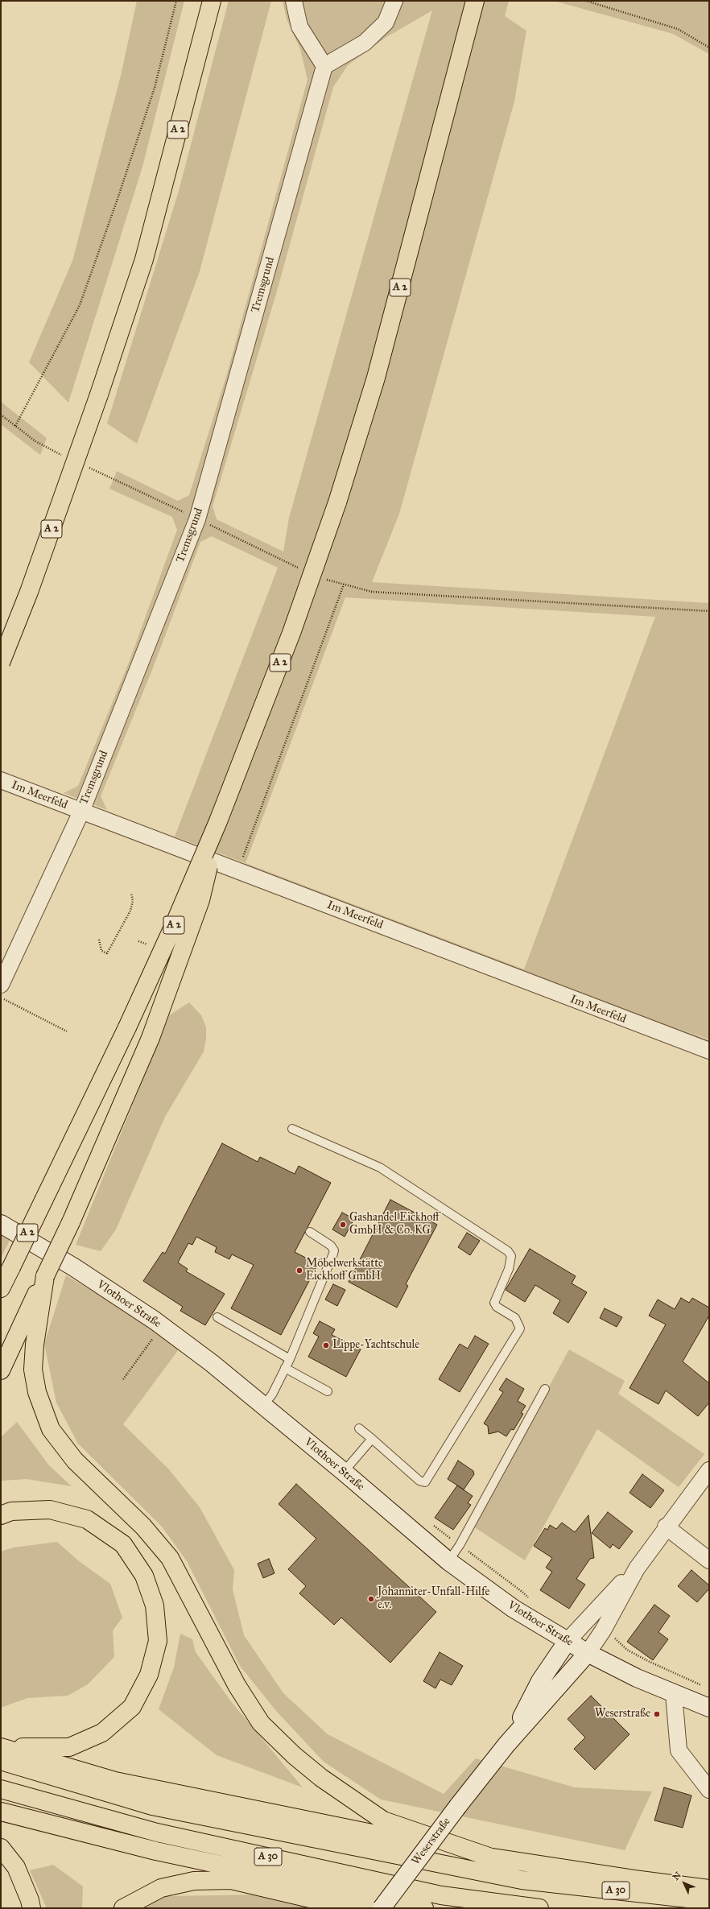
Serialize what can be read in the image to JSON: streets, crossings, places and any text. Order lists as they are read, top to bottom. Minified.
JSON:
{"streets":{"highway":["A 2","A 30"],"main road":["Vlothoer Straße","Weserstraße"],"street":["Tremsgrund","Im Meerfeld"]},"crossings":[["Tremsgrund","Im Meerfeld"],["Vlothoer Straße","Weserstraße"]],"places":["Gashandel Eickhoff GmbH & Co. KG","Möbelwerkstätte Eickhoff GmbH","Lippe-Yachtschule","Johanniter-Unfall-Hilfe e.v.","Weserstraße"],"north":"top left"}
